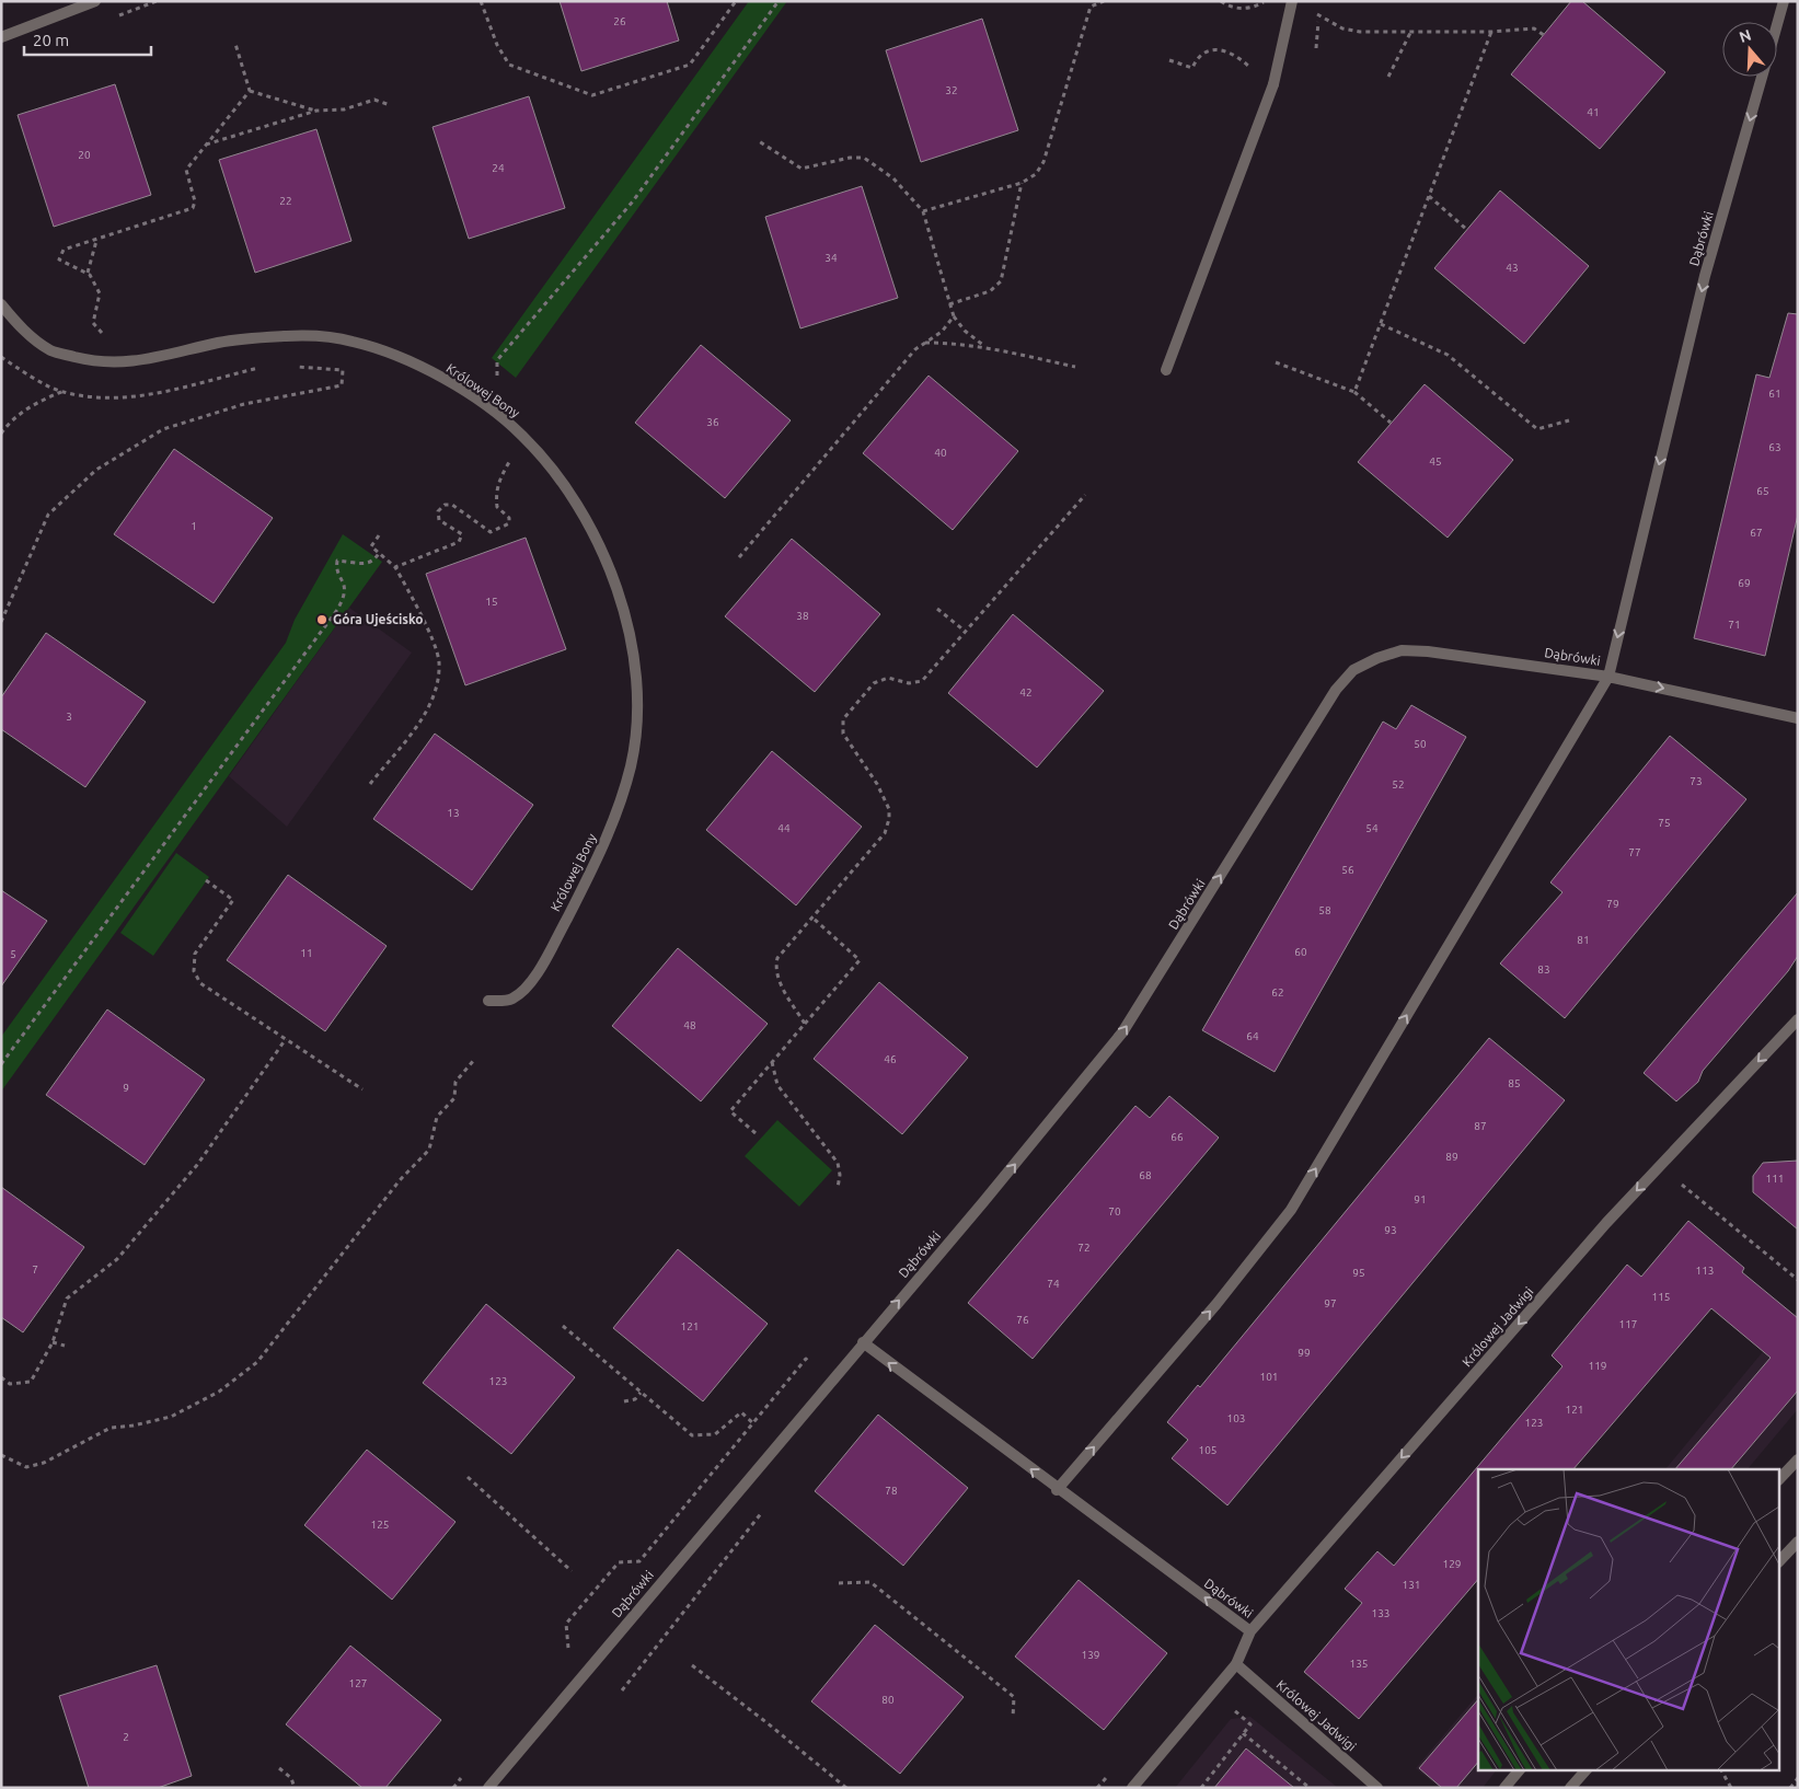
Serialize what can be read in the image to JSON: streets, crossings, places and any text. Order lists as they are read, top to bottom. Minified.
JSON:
{"streets":{"street":["Dąbrówki","Królowej Bony","Królowej Jadwigi"]},"crossings":[["Dąbrówki","Królowej Jadwigi"]],"one_way":["Królowej Jadwigi"],"places":["Góra Ujeścisko"],"house_numbers":["26","32","41","20","24","22","34","43","61","36","63","40","45","65","1","67","69","15","38","71","42","3","50","73","52","13","75","44","54","77","56","79","58","81","60","11","5","83","62","48","64","46","85","9","87","66","89","68","111","91","70","93","72","7","113","95","74","115","97","76","117","121","99","119","101","123","121","103","123","105","78","125","129","131","133","139","135","127","80","2"],"scale_bar":"20 m","north":"top"}
